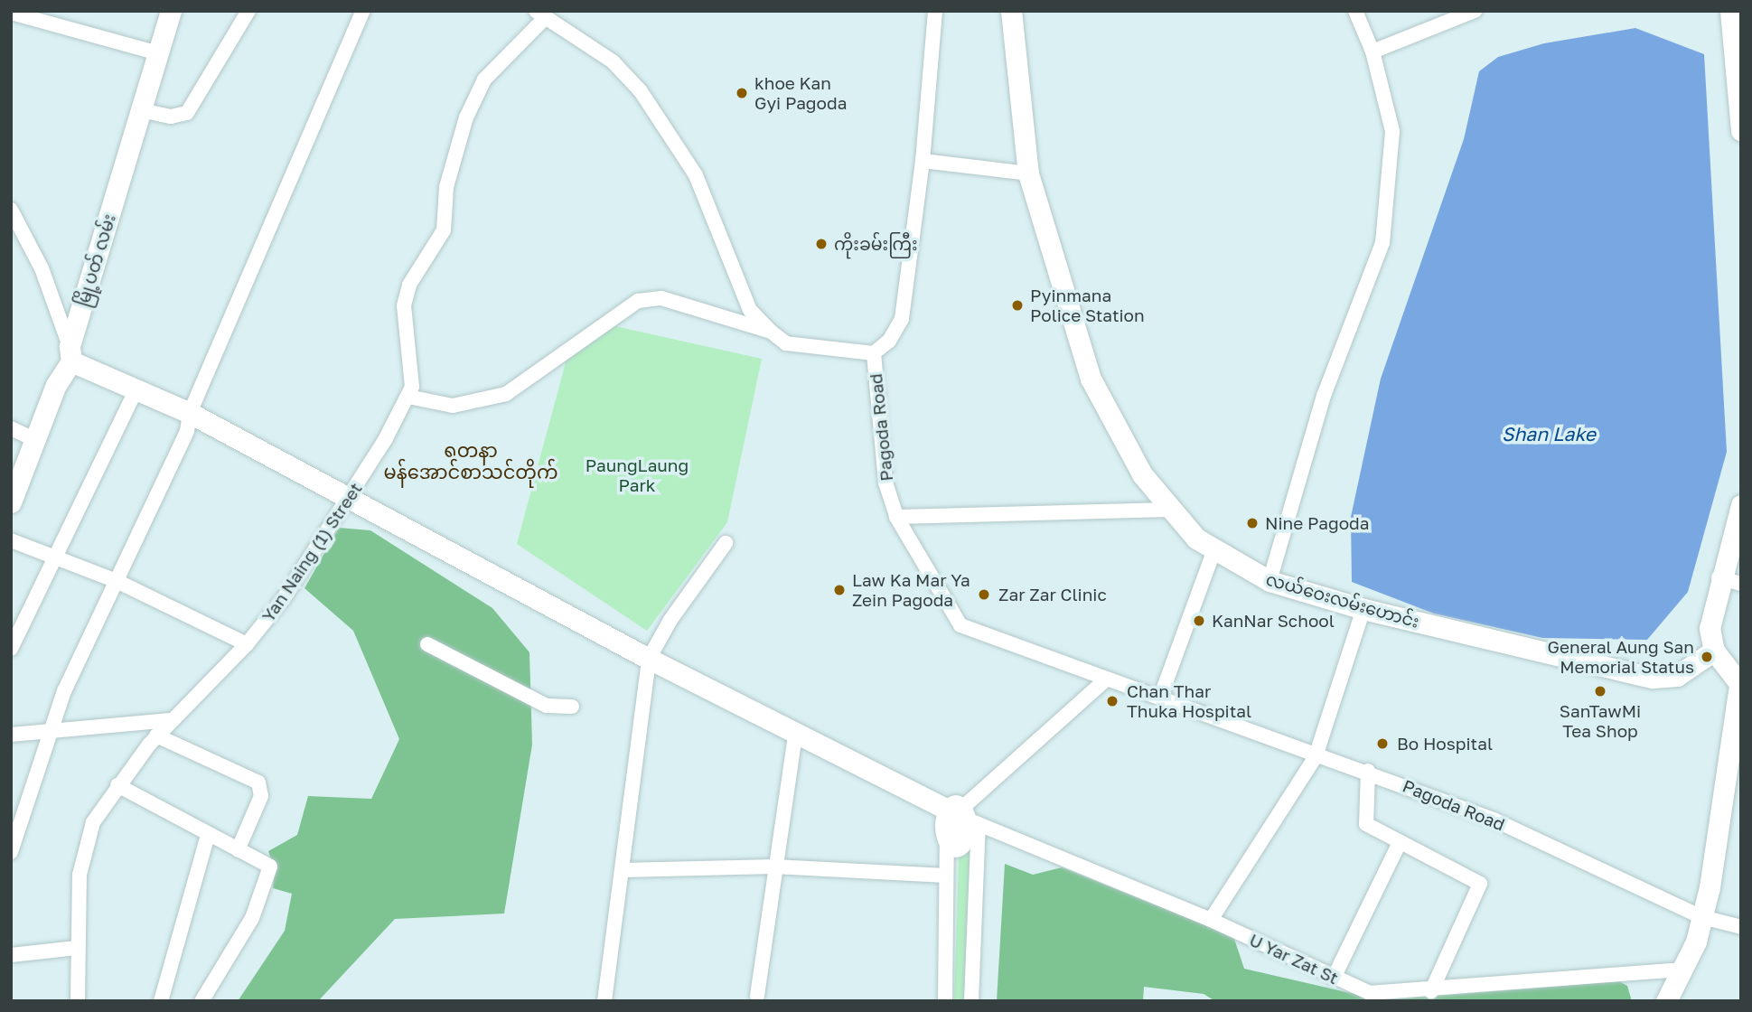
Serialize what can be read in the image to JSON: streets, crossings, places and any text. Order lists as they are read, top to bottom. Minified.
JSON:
{"streets":{"street":["မြို့ပတ် လမ်း","Pagoda Road","Yan Naing (1) Street","လယ်ဝေးလမ်းဟောင်း","U Yar Zat St"]},"districts":["ရတနာ မန်အောင်စာသင်တိုက်"],"water":["Shan Lake"],"parks":["PaungLaung Park"],"places":["khoe Kan Gyi Pagoda","ကိုးခမ်းကြီး","Pyinmana Police Station","Nine Pagoda","Law Ka Mar Ya Zein Pagoda","Zar Zar Clinic","KanNar School","General Aung San Memorial Status","SanTawMi Tea Shop","Chan Thar Thuka Hospital","Bo Hospital"]}
